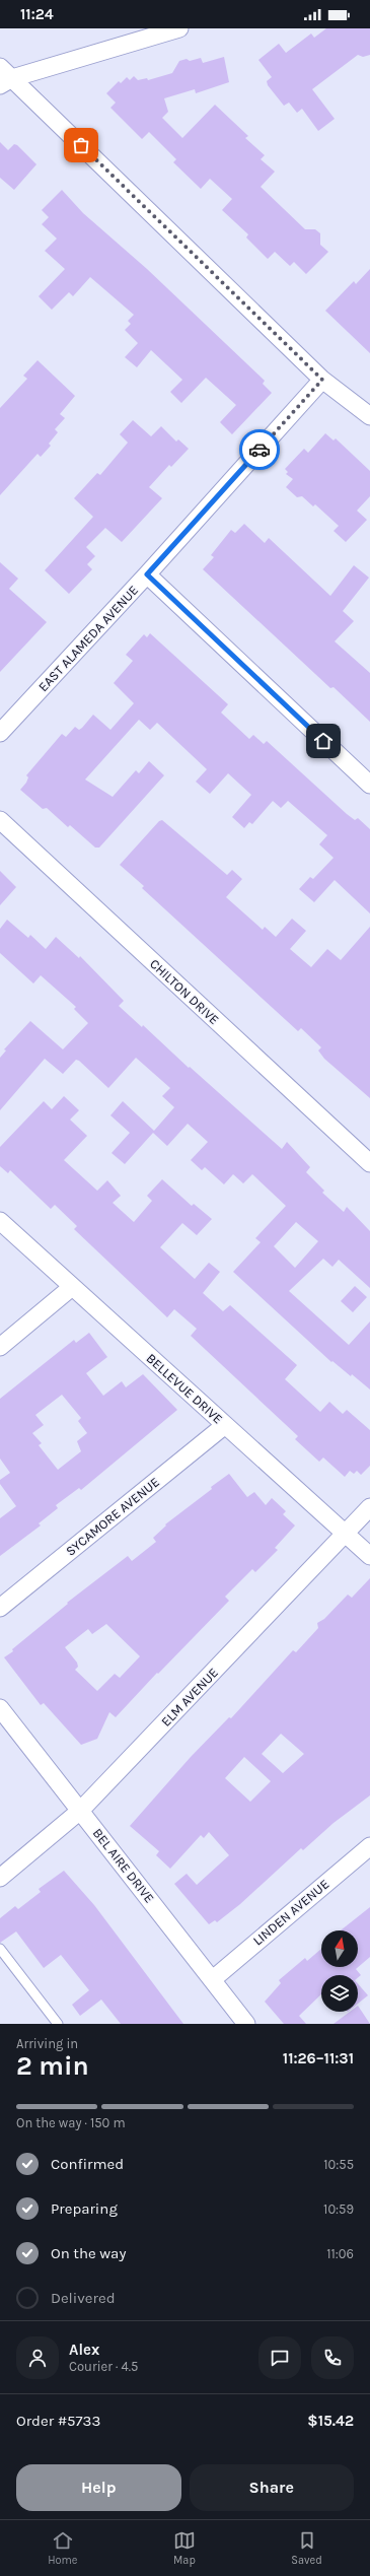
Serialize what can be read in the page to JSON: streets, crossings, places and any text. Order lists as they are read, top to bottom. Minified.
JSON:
{"streets":{"street":["EAST ALAMEDA AVENUE","CHILTON DRIVE","BELLEVUE DRIVE","SYCAMORE AVENUE","ELM AVENUE","BEL AIRE DRIVE","LINDEN AVENUE"]},"crossings":[["BELLEVUE DRIVE","SYCAMORE AVENUE"],["BELLEVUE DRIVE","ELM AVENUE"],["ELM AVENUE","BEL AIRE DRIVE"],["BEL AIRE DRIVE","LINDEN AVENUE"]],"north":"top","page":{"status":"11:24","heading":["2 min","Arriving in","11:26–11:31"],"panel":["Alex","Courier · 4.5","Order #5733","$15.42"],"bar":"On the way · 150 m","list":[["Confirmed","10:55"],["Preparing","10:59"],["On the way","11:06"],"Delivered"],"buttons":["Help","Share"],"tabs":["Home","Map","Saved"]}}
